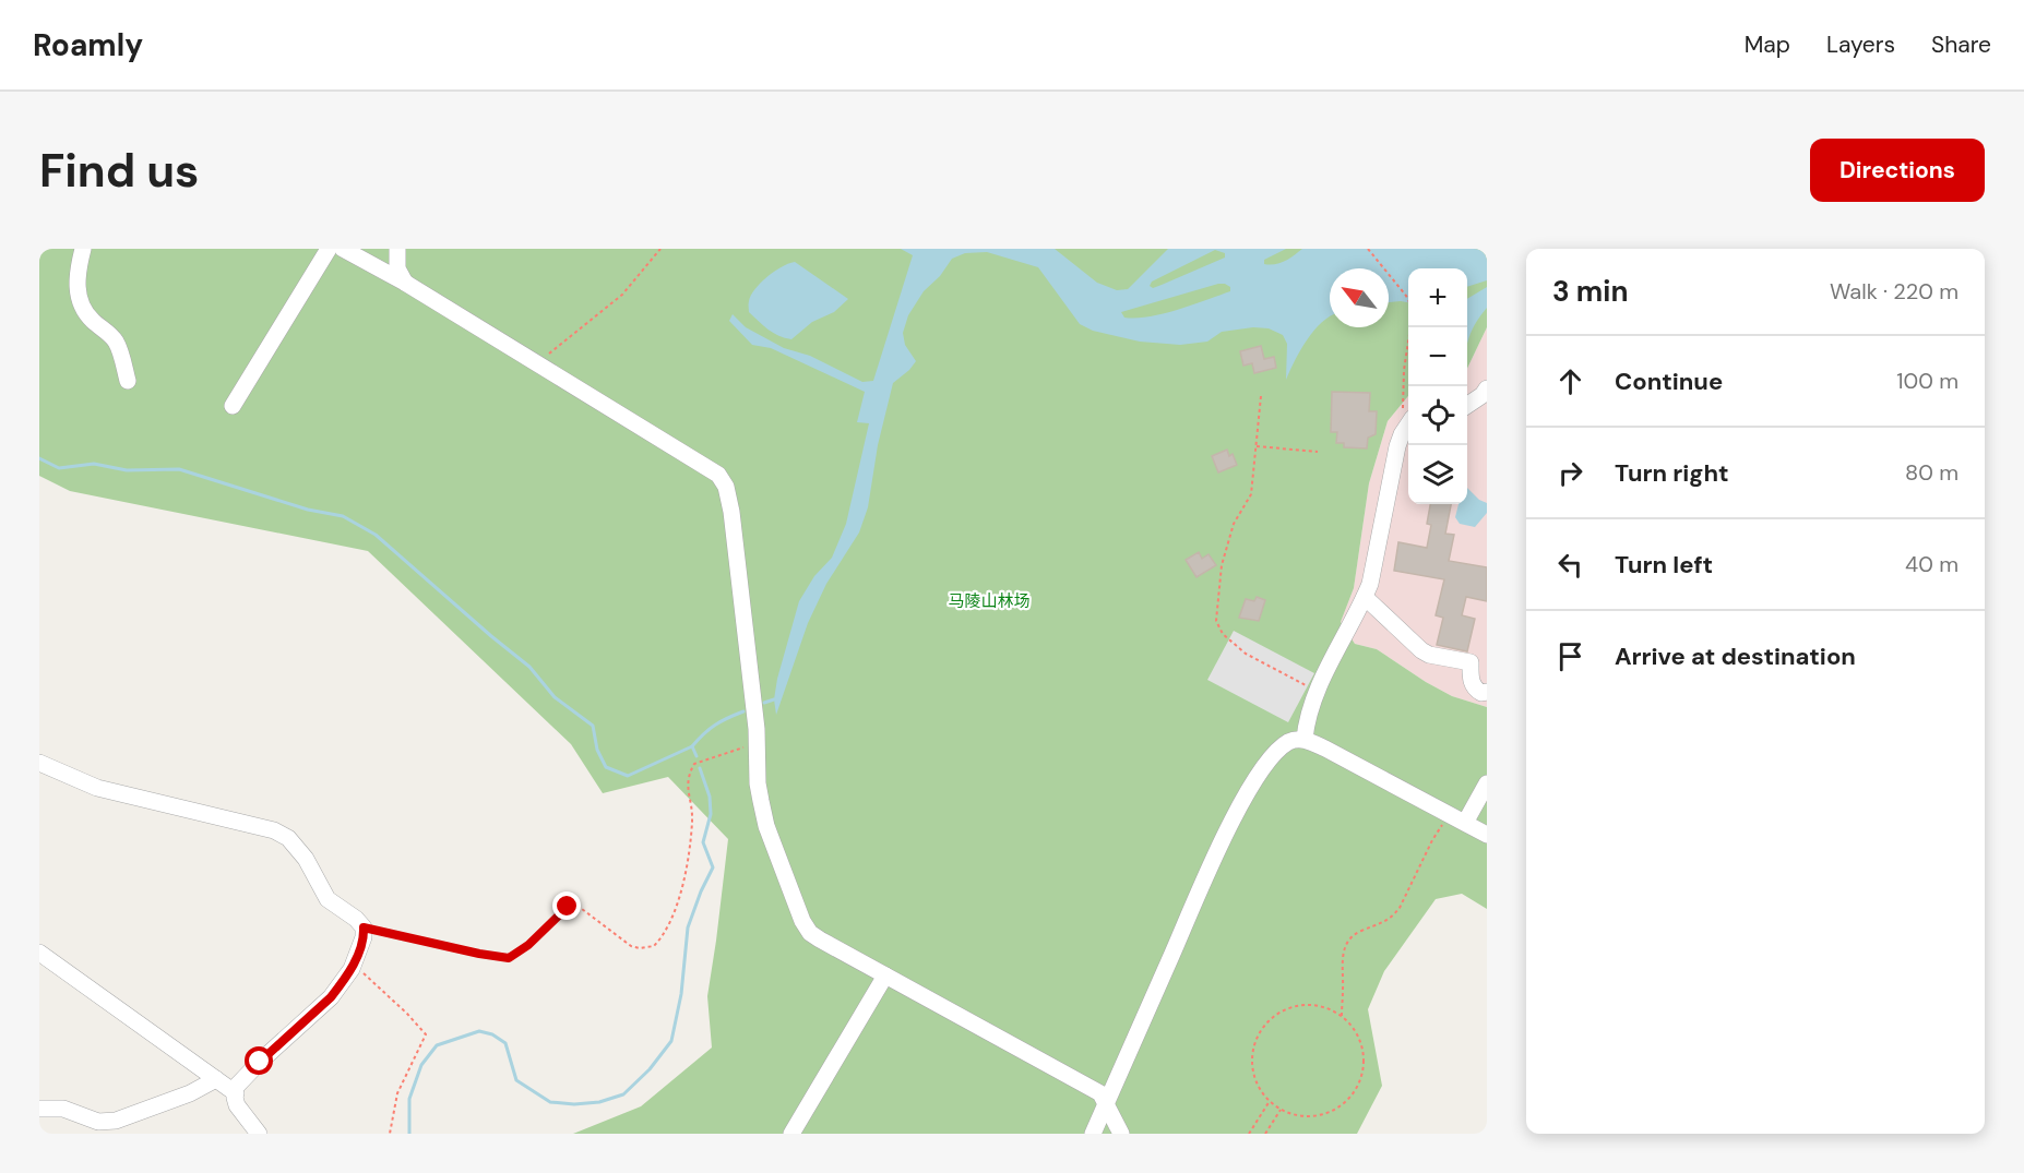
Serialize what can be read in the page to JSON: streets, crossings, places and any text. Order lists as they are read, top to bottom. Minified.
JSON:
{"parks":["马陵山林场"],"north":"top left","page":{"header":"Roamly","nav":["Map","Layers","Share"],"buttons":"Directions","title":"Find us","heading":["3 min","Walk · 220 m"],"map_buttons":["+","−"],"list":[["Continue","100 m"],["Turn right","80 m"],["Turn left","40 m"],"Arrive at destination"]}}
